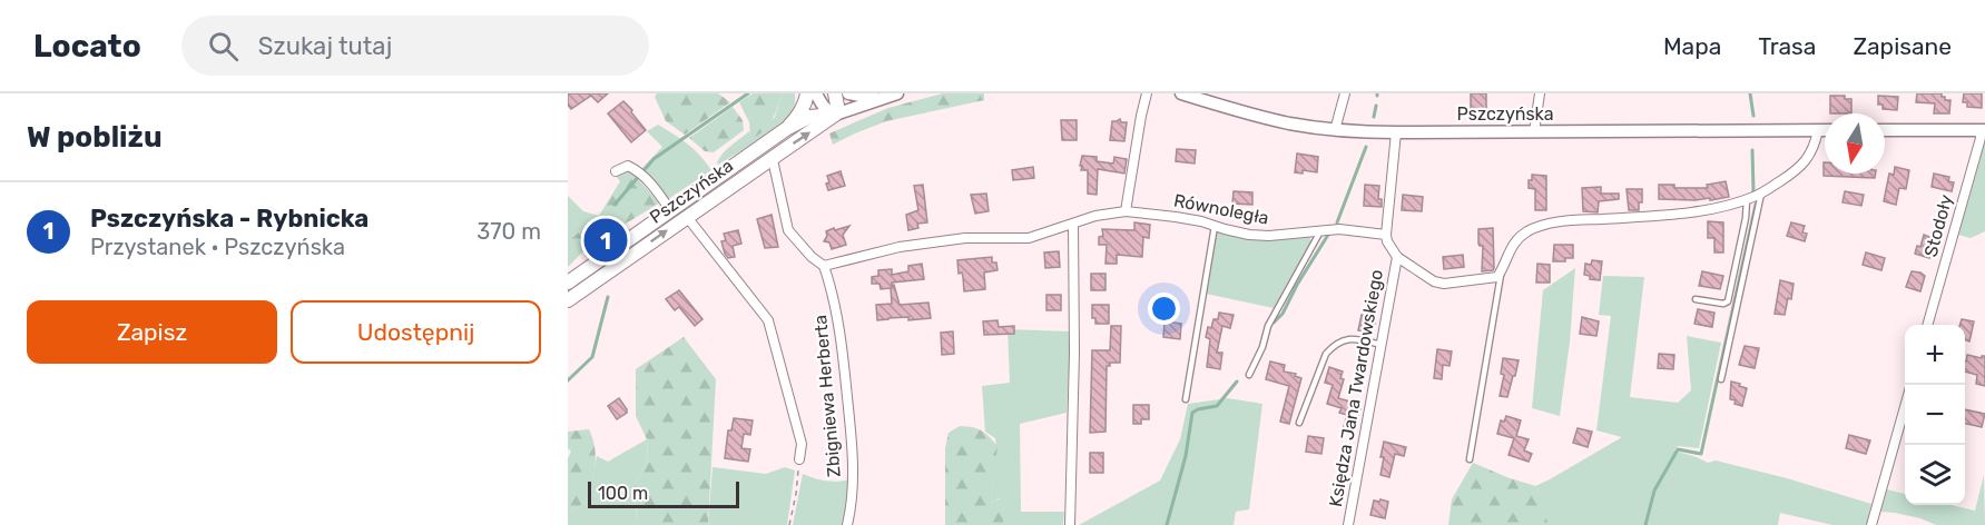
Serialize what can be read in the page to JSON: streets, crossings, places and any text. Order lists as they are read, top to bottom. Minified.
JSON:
{"streets":{"main road":["Pszczyńska"],"street":["Równoległa","Stodoły","Księdza Jana Twardowskiego","Zbigniewa Herberta"]},"crossings":[["Równoległa","Zbigniewa Herberta"]],"scale_bar":"100 m","north":"bottom","page":{"header":"Locato","search":"Szukaj tutaj","nav":["Mapa","Trasa","Zapisane"],"heading":"W pobliżu","list":[{"mark":"1","name":"Pszczyńska - Rybnicka","note":"Przystanek · Pszczyńska","value":"370 m"}],"pins":"1","buttons":["Zapisz","Udostępnij"],"map_buttons":["+","−"],"scale":"100 m"}}
